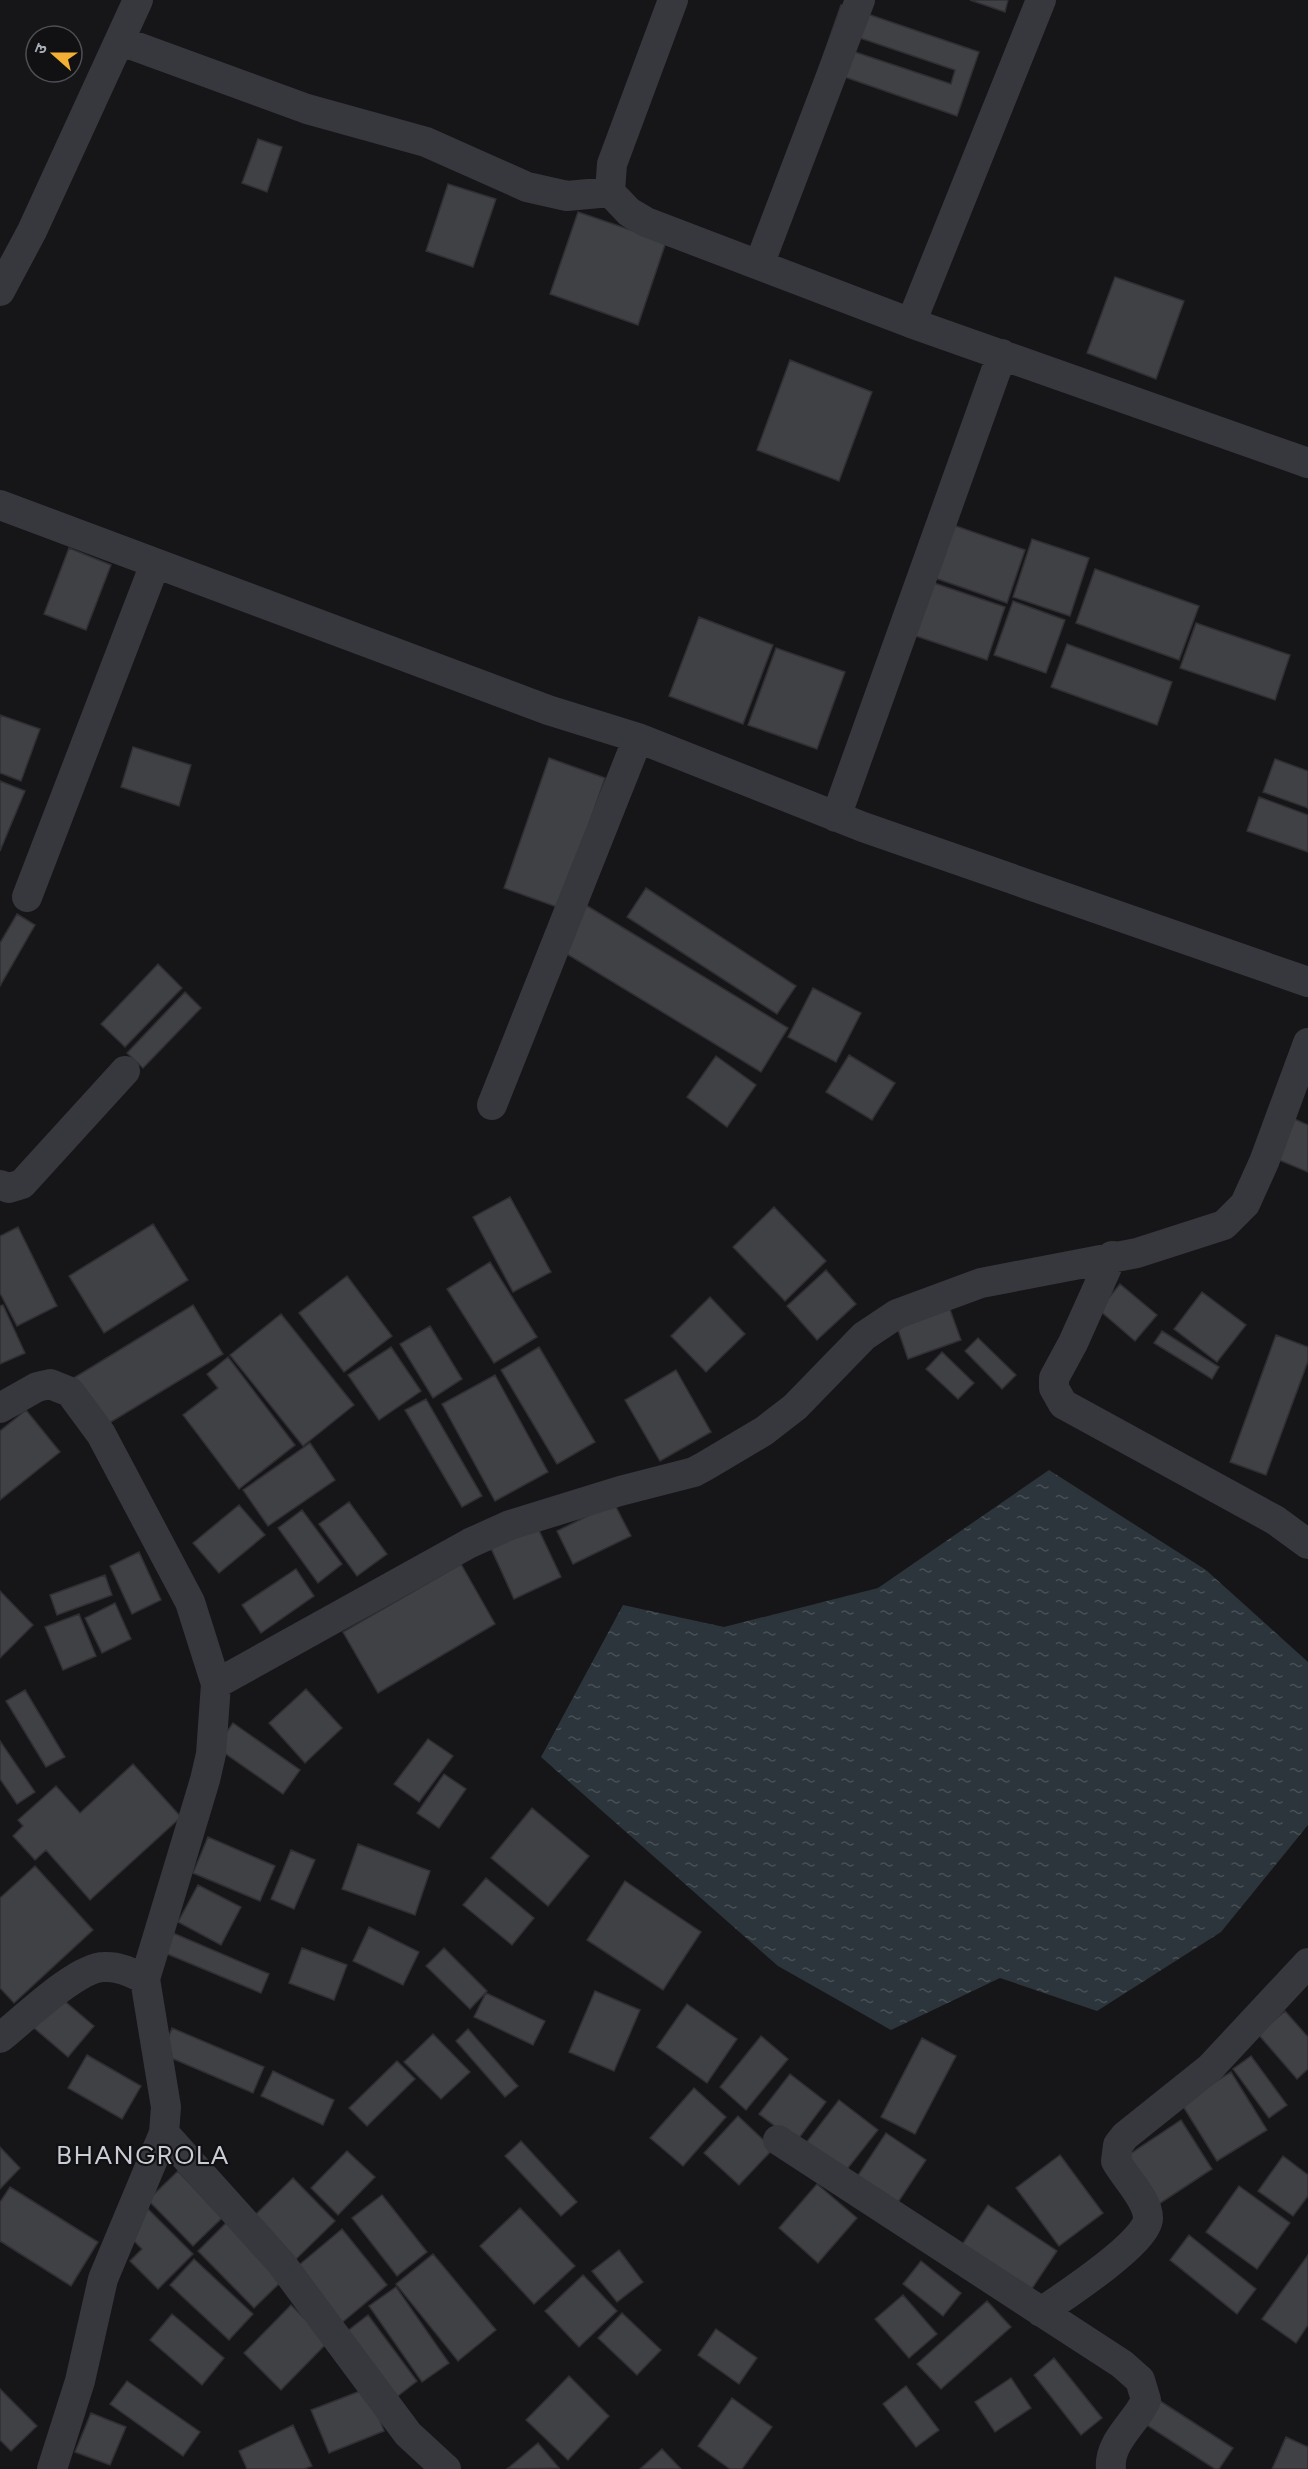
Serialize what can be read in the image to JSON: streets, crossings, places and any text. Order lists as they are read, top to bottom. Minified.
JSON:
{"districts":["BHANGROLA"],"north":"left"}
